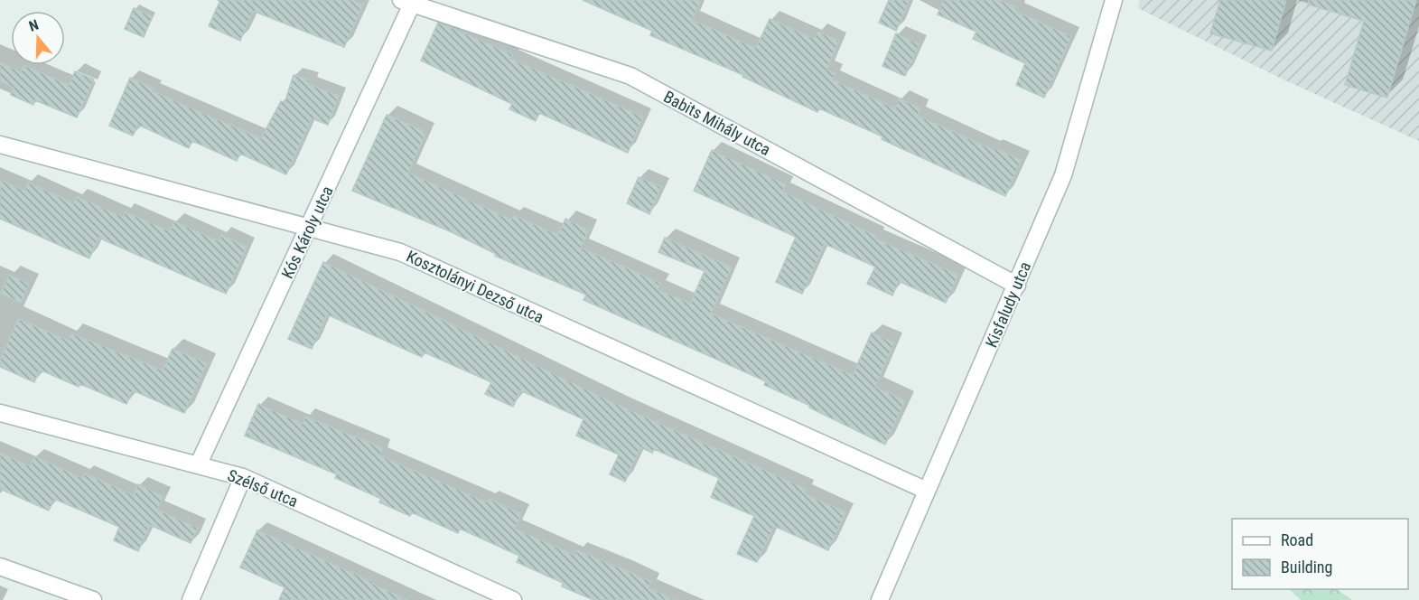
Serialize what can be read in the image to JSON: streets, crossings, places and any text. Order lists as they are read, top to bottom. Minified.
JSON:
{"streets":{"street":["Babits Mihály utca","Kós Károly utca","Kosztolányi Dezső utca","Kisfaludy utca","Szélső utca"]},"crossings":[["Babits Mihály utca","Kós Károly utca"],["Babits Mihály utca","Kisfaludy utca"],["Kós Károly utca","Kosztolányi Dezső utca"],["Kós Károly utca","Szélső utca"],["Kosztolányi Dezső utca","Kisfaludy utca"]],"legend":["Road","Building"],"north":"top"}
